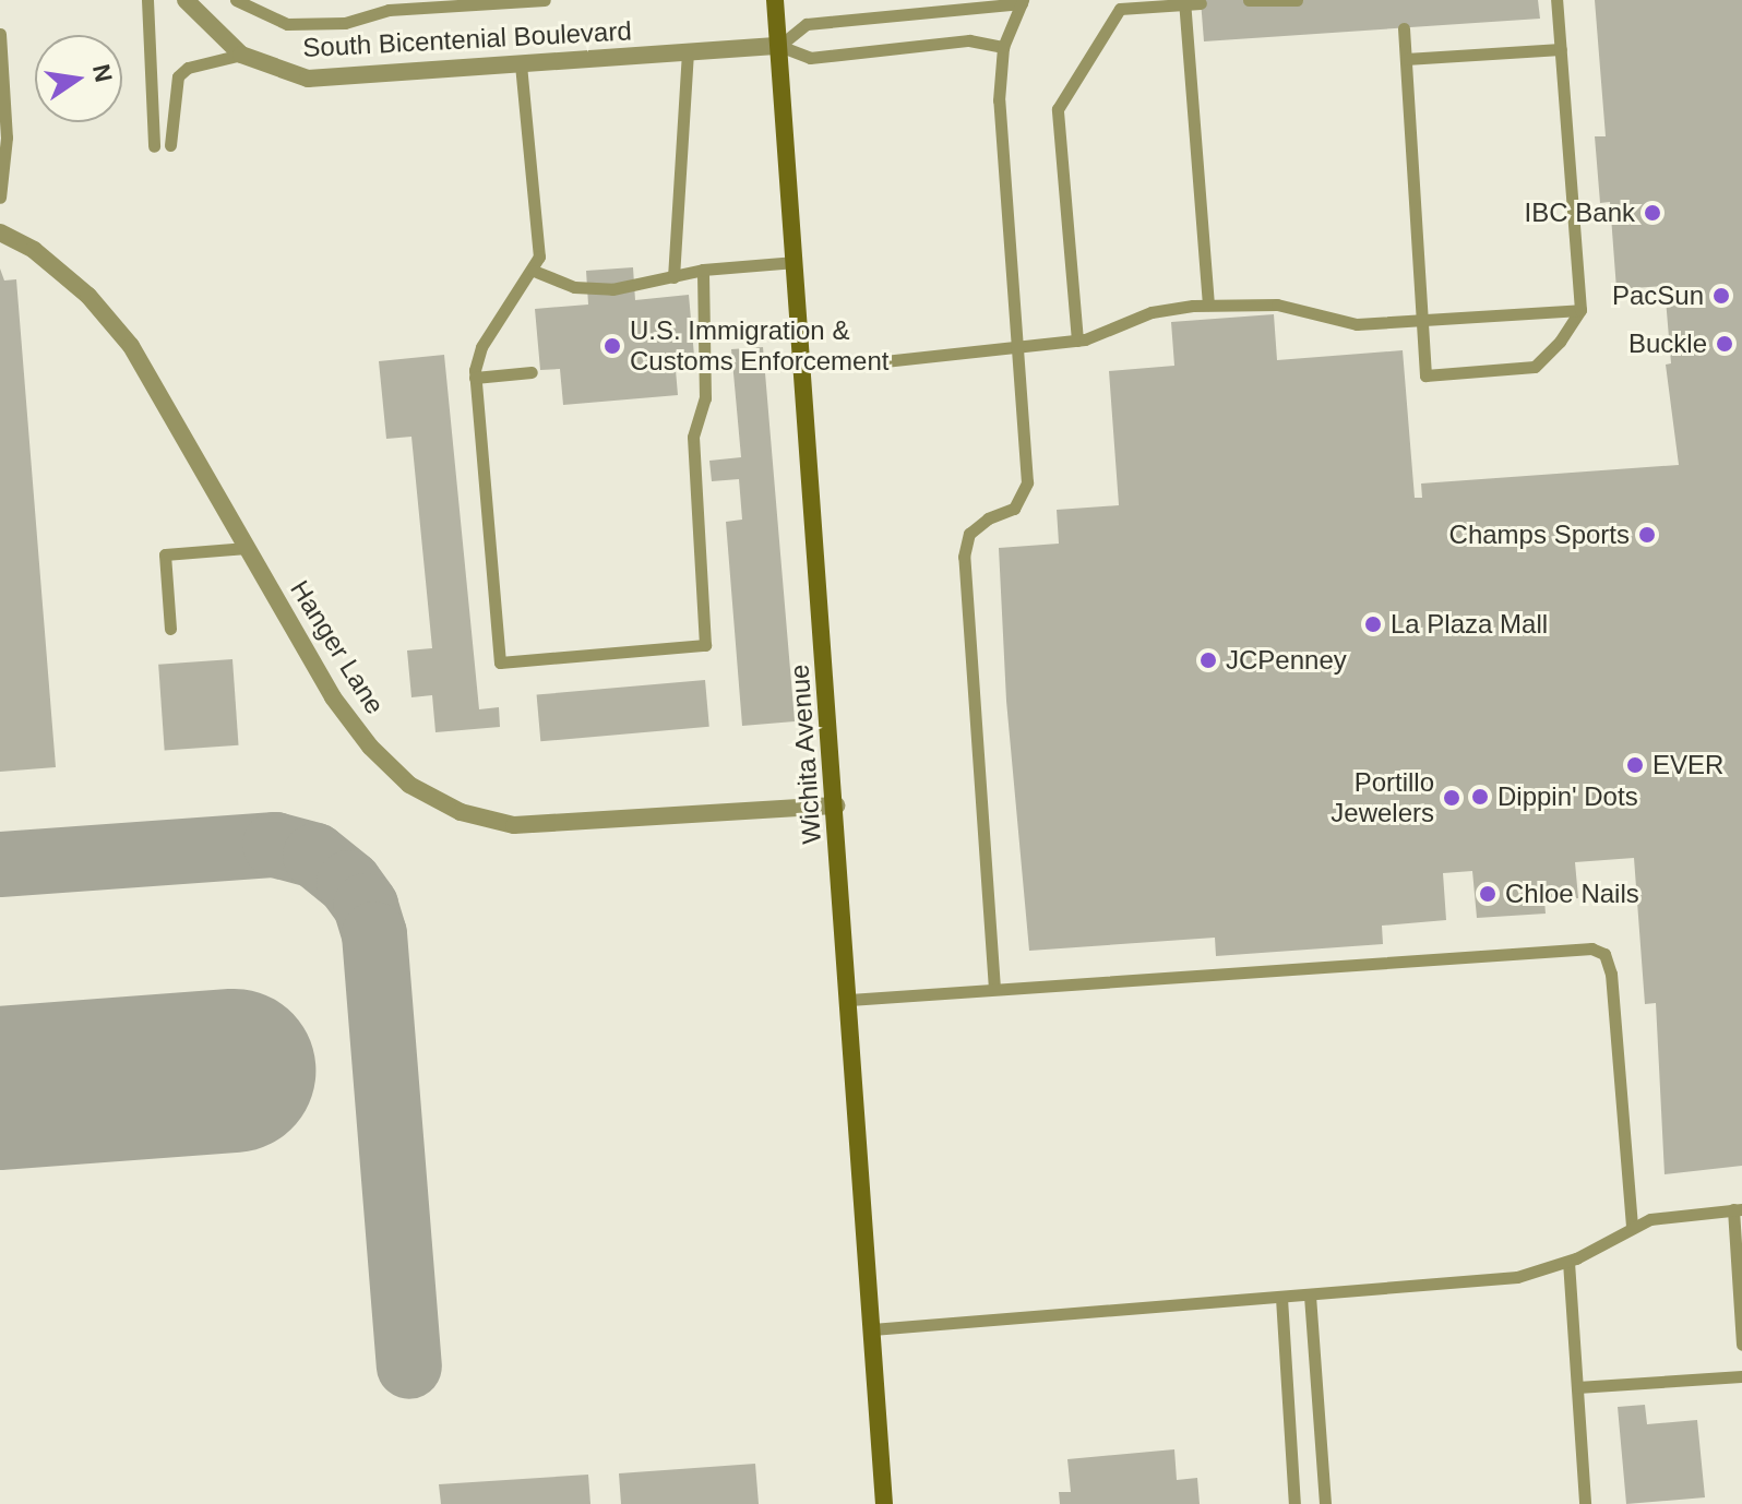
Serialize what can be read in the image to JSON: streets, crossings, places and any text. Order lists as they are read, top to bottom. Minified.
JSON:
{"streets":{"main road":["Wichita Avenue"],"street":["South Bicentenial Boulevard","Hanger Lane"]},"crossings":[["South Bicentenial Boulevard","Wichita Avenue"],["Hanger Lane","Wichita Avenue"]],"places":["IBC Bank","PacSun","Buckle","U.S. Immigration & Customs Enforcement","Champs Sports","La Plaza Mall","JCPenney","EVER","Dippin' Dots","Portillo Jewelers","Chloe Nails"],"north":"right"}
